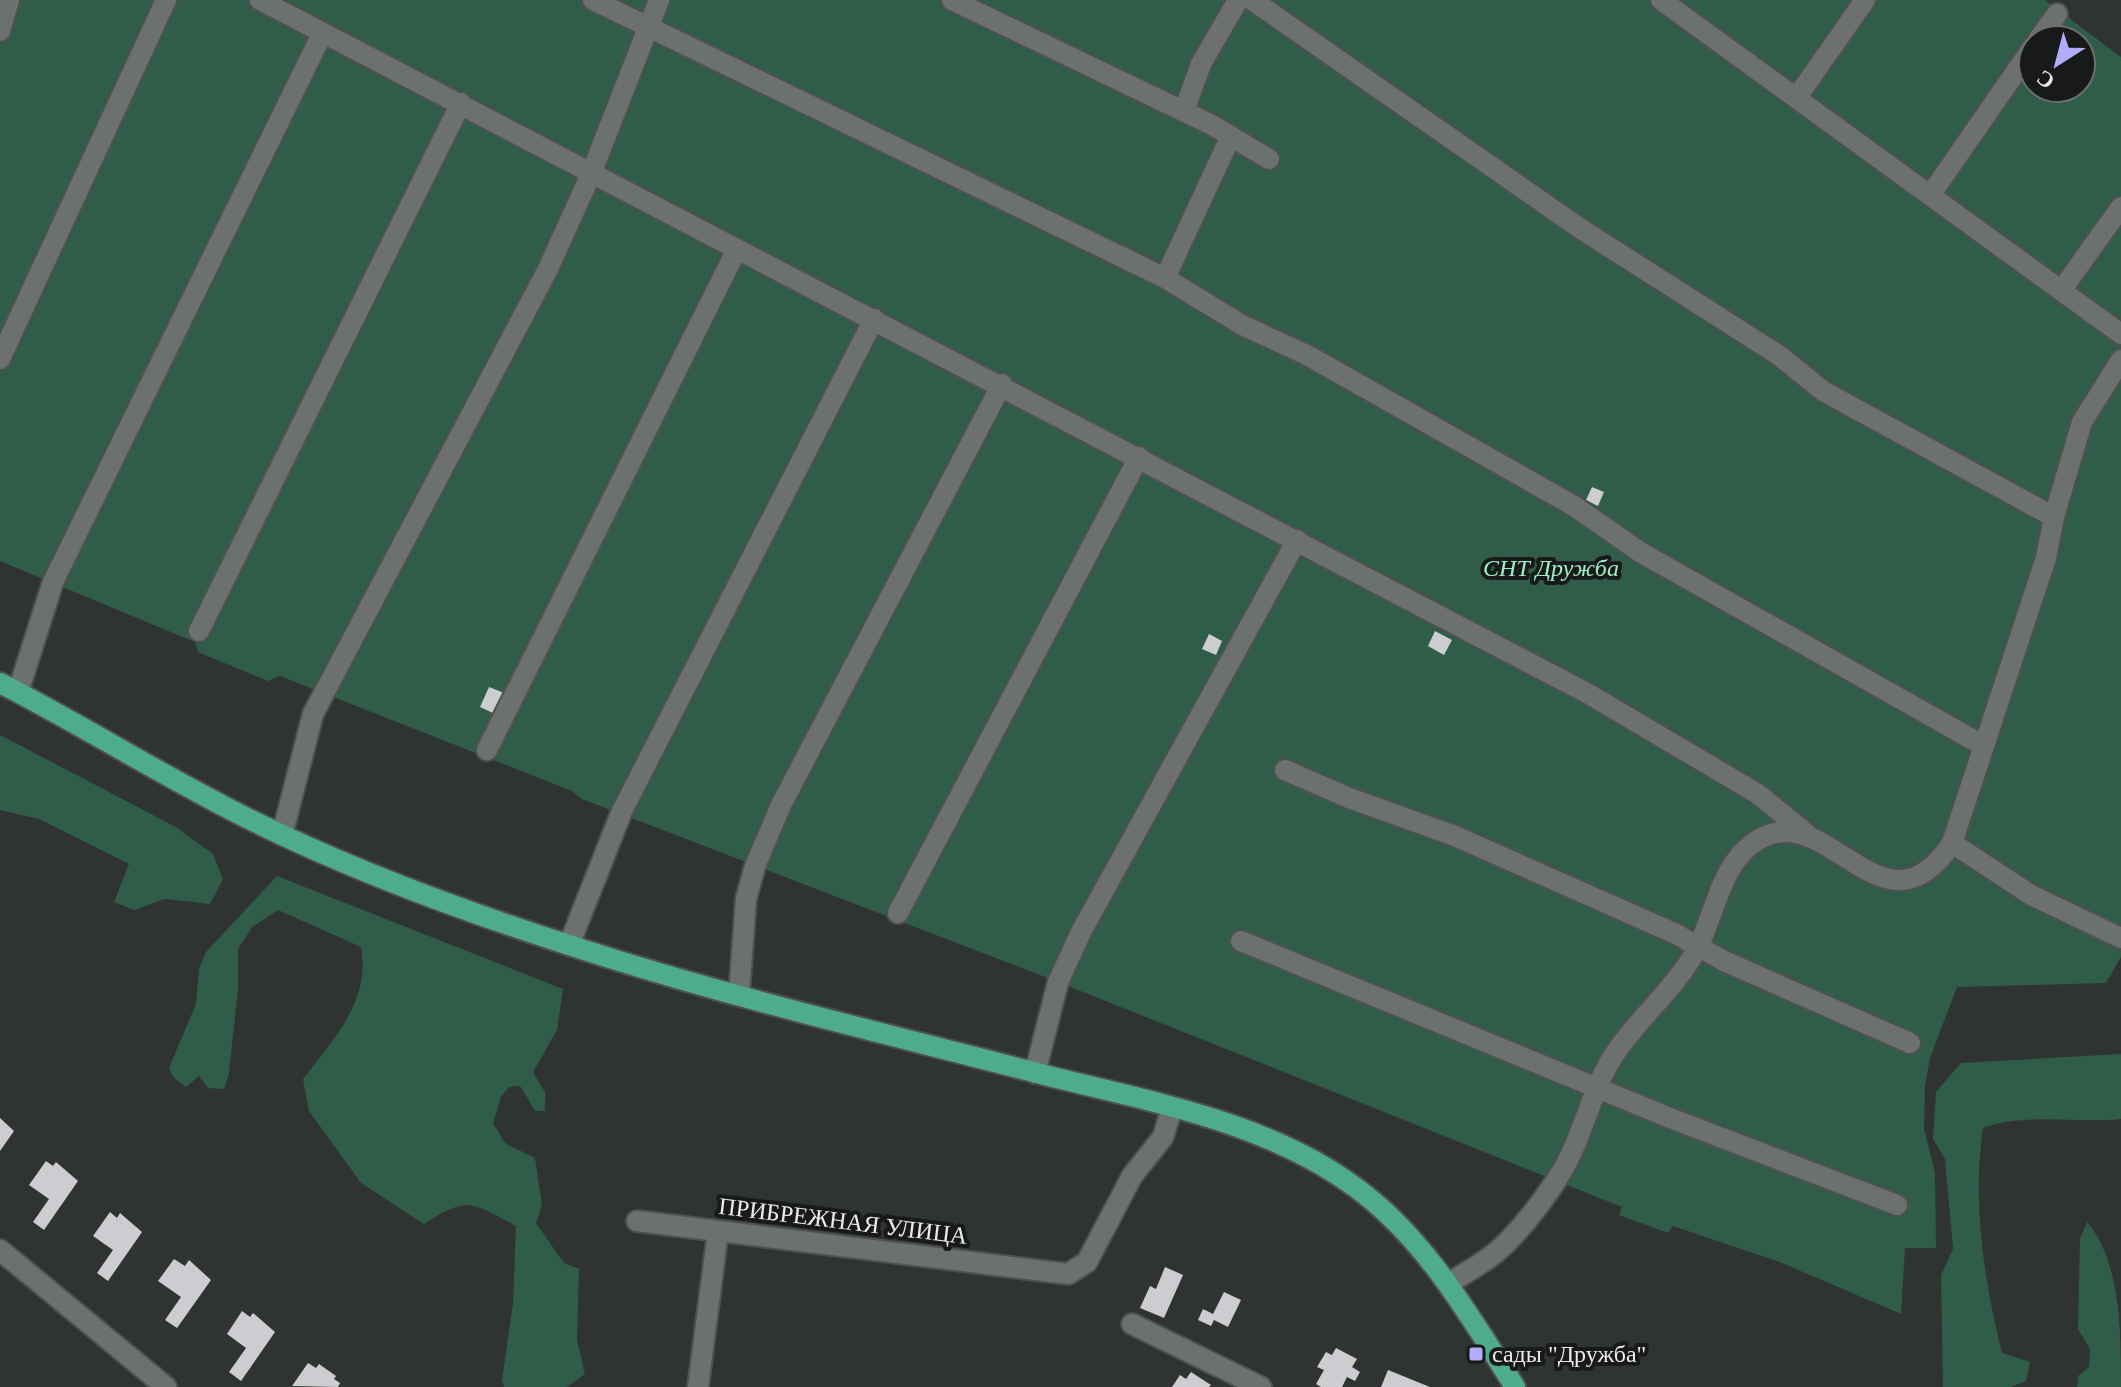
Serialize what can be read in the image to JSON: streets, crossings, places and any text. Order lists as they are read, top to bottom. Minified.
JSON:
{"streets":{"street":["ПРИБРЕЖНАЯ УЛИЦА"]},"parks":["СНТ Дружба"],"places":{"transit":["сады \"Дружба\""]},"north":"bottom left"}
